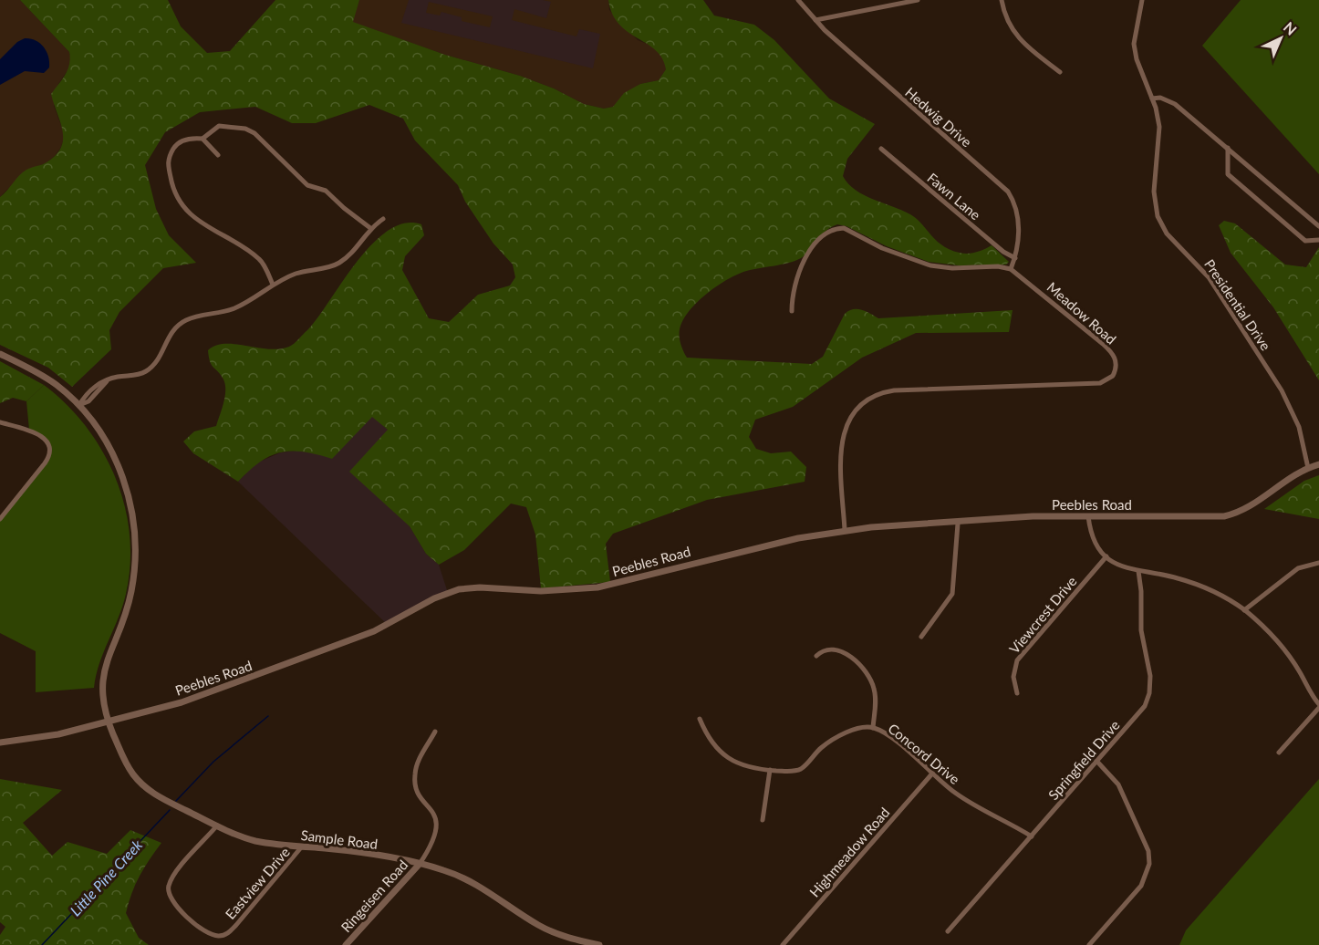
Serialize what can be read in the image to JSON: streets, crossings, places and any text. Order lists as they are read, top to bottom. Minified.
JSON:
{"streets":{"street":["Hedwig Drive","Fawn Lane","Presidential Drive","Meadow Road","Peebles Road","Viewcrest Drive","Concord Drive","Springfield Drive","Sample Road","Highmeadow Road","Eastview Drive","Ringeisen Road"]},"crossings":[["Hedwig Drive","Fawn Lane"],["Hedwig Drive","Meadow Road"],["Presidential Drive","Peebles Road"],["Meadow Road","Peebles Road"],["Peebles Road","Sample Road"],["Concord Drive","Springfield Drive"],["Concord Drive","Highmeadow Road"],["Sample Road","Eastview Drive"],["Sample Road","Ringeisen Road"]],"water":["Little Pine Creek"],"north":"top right"}
